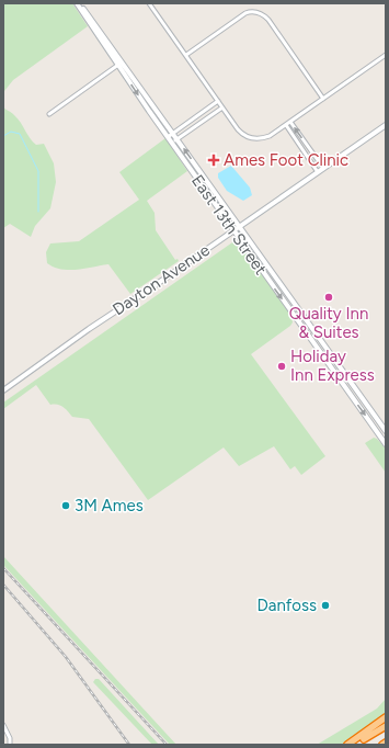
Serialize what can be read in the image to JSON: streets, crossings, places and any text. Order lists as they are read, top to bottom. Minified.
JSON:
{"streets":{"main road":["East 13th Street","Dayton Avenue"]},"crossings":[["East 13th Street","Dayton Avenue"]],"places":{"health":["Ames Foot Clinic"],"other":["Quality Inn & Suites","Holiday Inn Express","3M Ames","Danfoss"]}}
